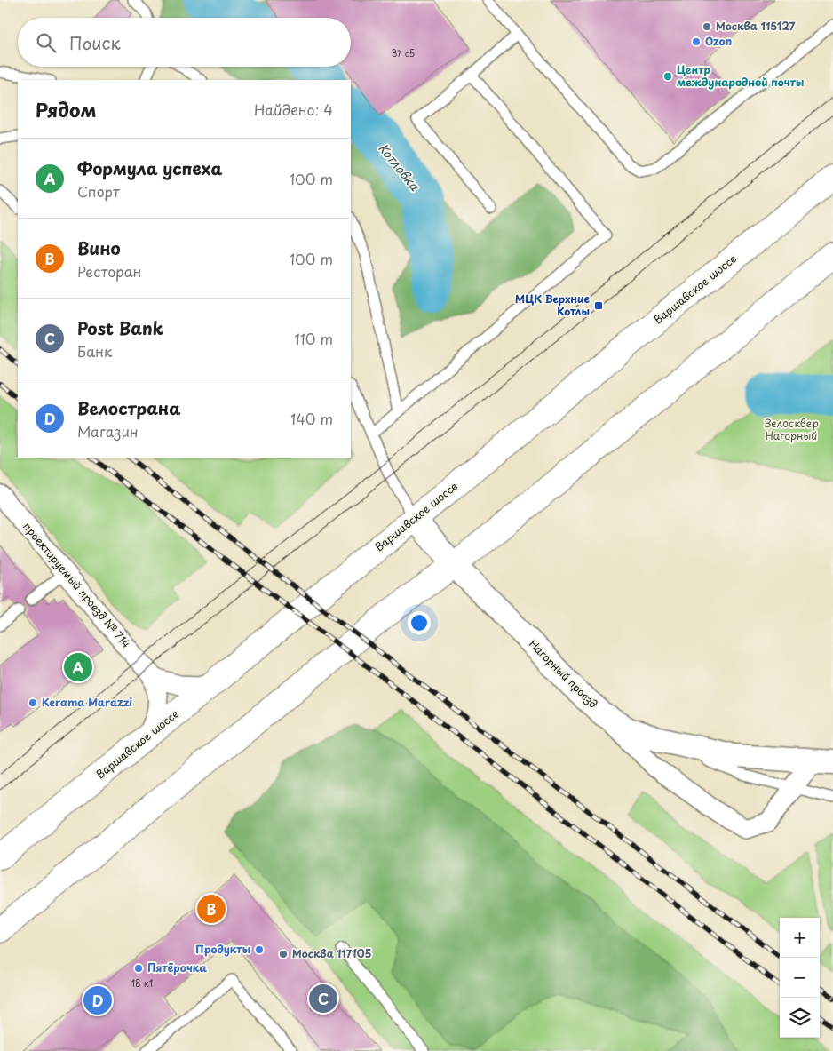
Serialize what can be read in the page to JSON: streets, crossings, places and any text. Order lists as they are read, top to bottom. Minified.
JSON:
{"streets":{"main road":["Варшавское шоссе"],"street":["проектируемый проезд № 714","Нагорный проезд"]},"crossings":[["Варшавское шоссе","проектируемый проезд № 714"],["Варшавское шоссе","Нагорный проезд"]],"water":["Котловка"],"parks":["Велосквер Нагорный"],"places":{"other":["Москва 115127","Ozon","Центр международной почты","Kerama Marazzi","Продукты","Москва 117105","Пятёрочка"],"transit":["МЦК Верхние Котлы"]},"house_numbers":["37 с5","18 к1"],"page":{"search":"Поиск","heading":["Рядом","Найдено: 4"],"list":[{"mark":"A","name":"Формула успеха","note":"Спорт","value":"100 m"},{"mark":"B","name":"Вино","note":"Ресторан","value":"100 m"},{"mark":"C","name":"Post Bank","note":"Банк","value":"110 m"},{"mark":"D","name":"Велострана","note":"Магазин","value":"140 m"}],"pins":["A","B","C","D"],"map_buttons":["+","−"]}}
